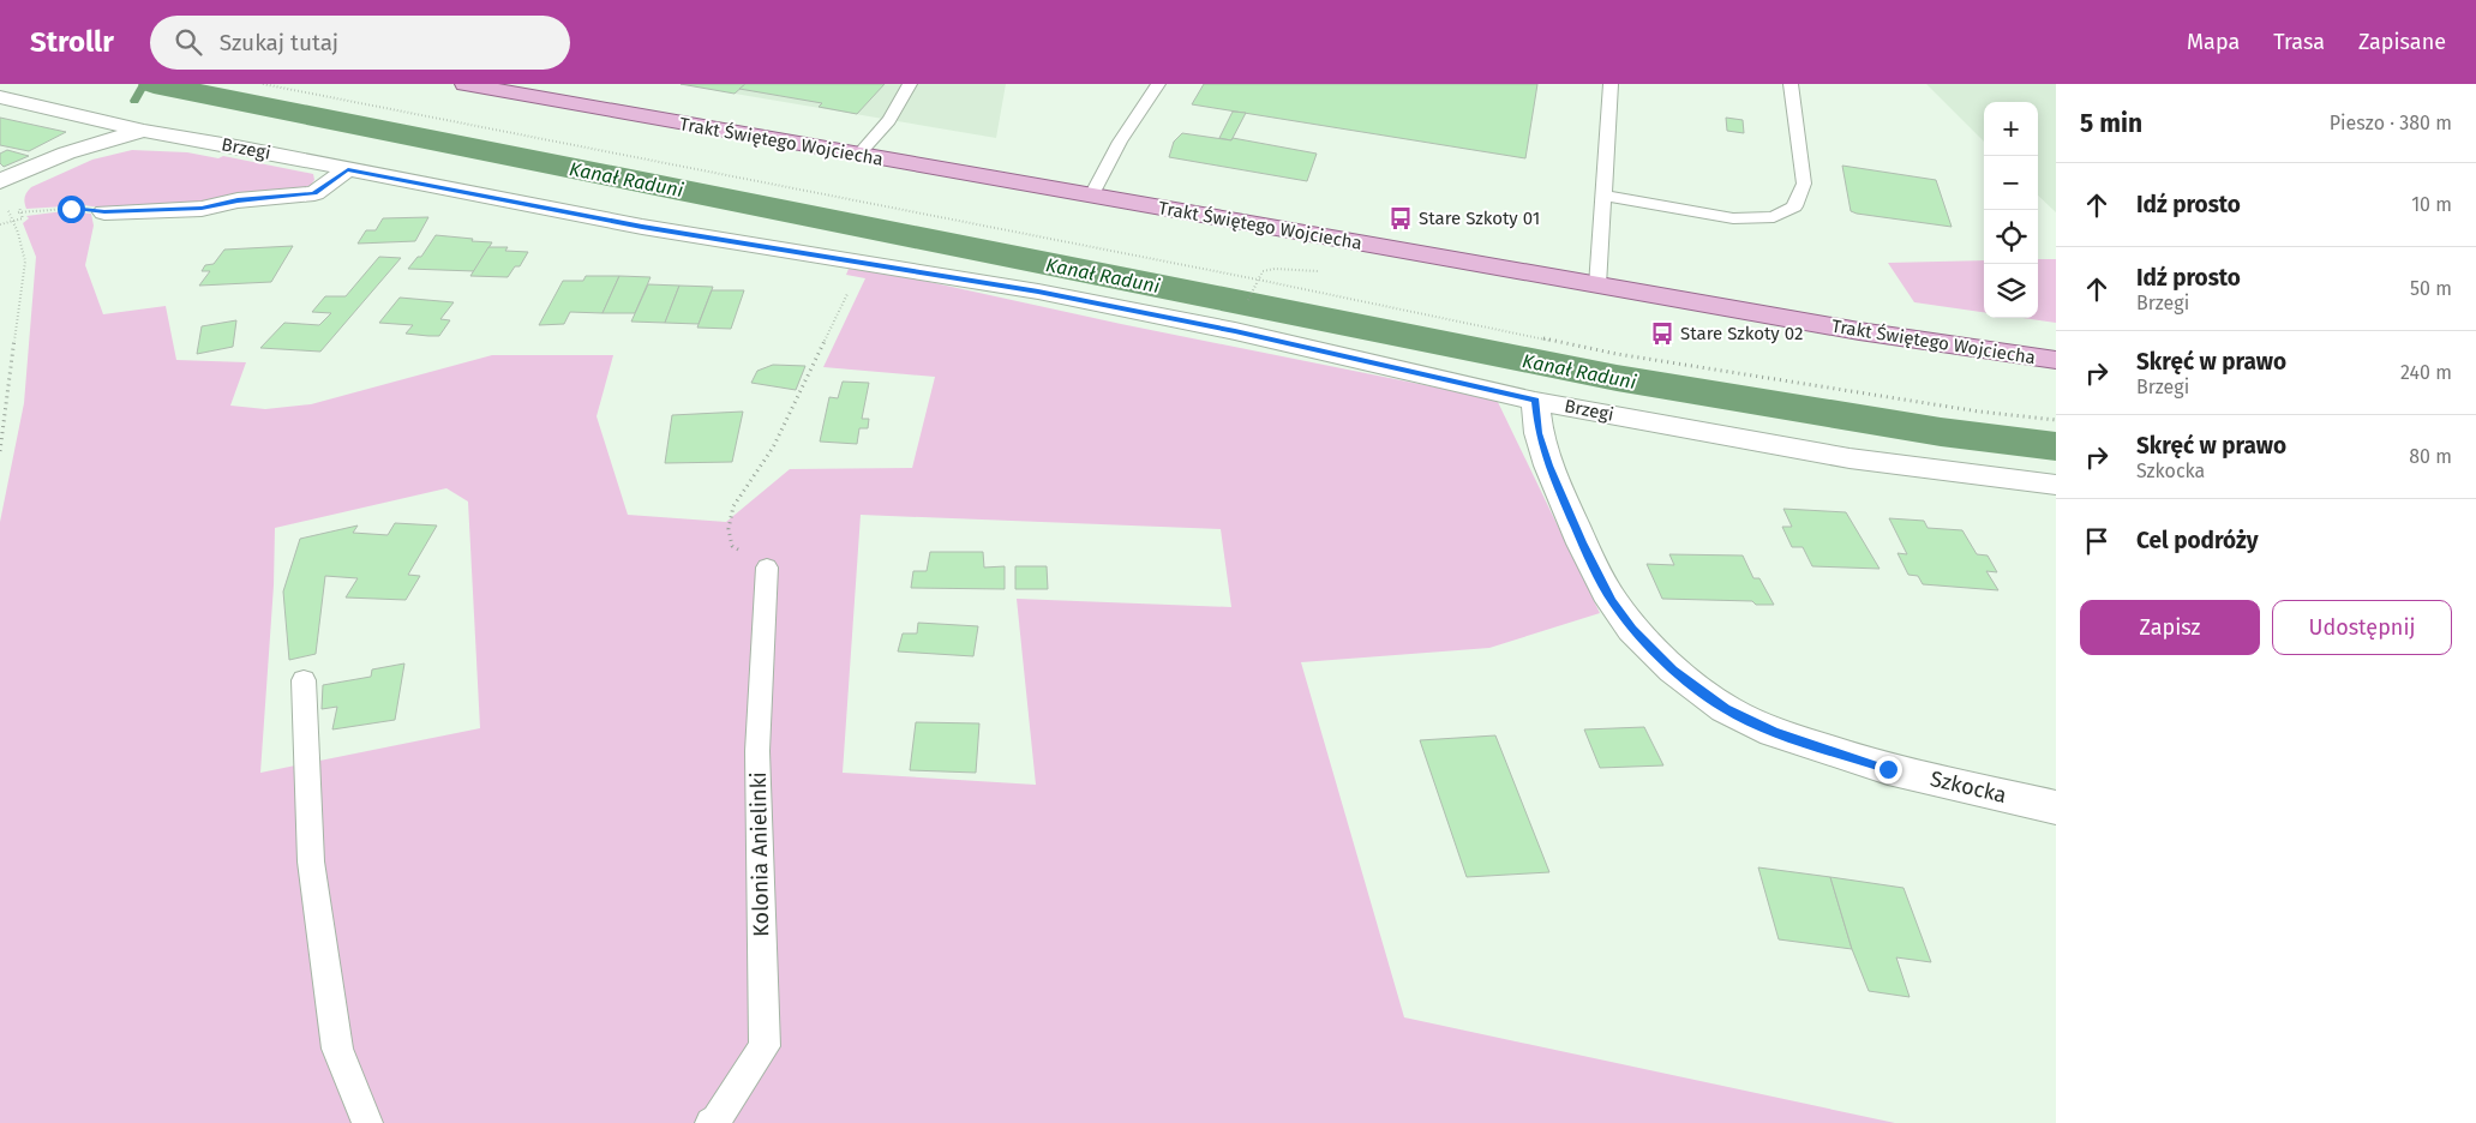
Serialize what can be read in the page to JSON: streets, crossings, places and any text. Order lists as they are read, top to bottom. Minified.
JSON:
{"streets":{"main road":["Trakt Świętego Wojciecha"],"street":["Brzegi","Szkocka"],"lane":["Kolonia Anielinki"]},"crossings":[["Brzegi","Szkocka"]],"water":["Kanał Raduni"],"places":{"bus stop":["Stare Szkoty 01","Stare Szkoty 02"]},"page":{"header":"Strollr","search":"Szukaj tutaj","nav":["Mapa","Trasa","Zapisane"],"heading":["5 min","Pieszo · 380 m"],"map_buttons":["+","−"],"list":[["Idź prosto","10 m"],["Idź prosto","Brzegi","50 m"],["Skręć w prawo","Brzegi","240 m"],["Skręć w prawo","Szkocka","80 m"],"Cel podróży"],"buttons":["Zapisz","Udostępnij"]}}
